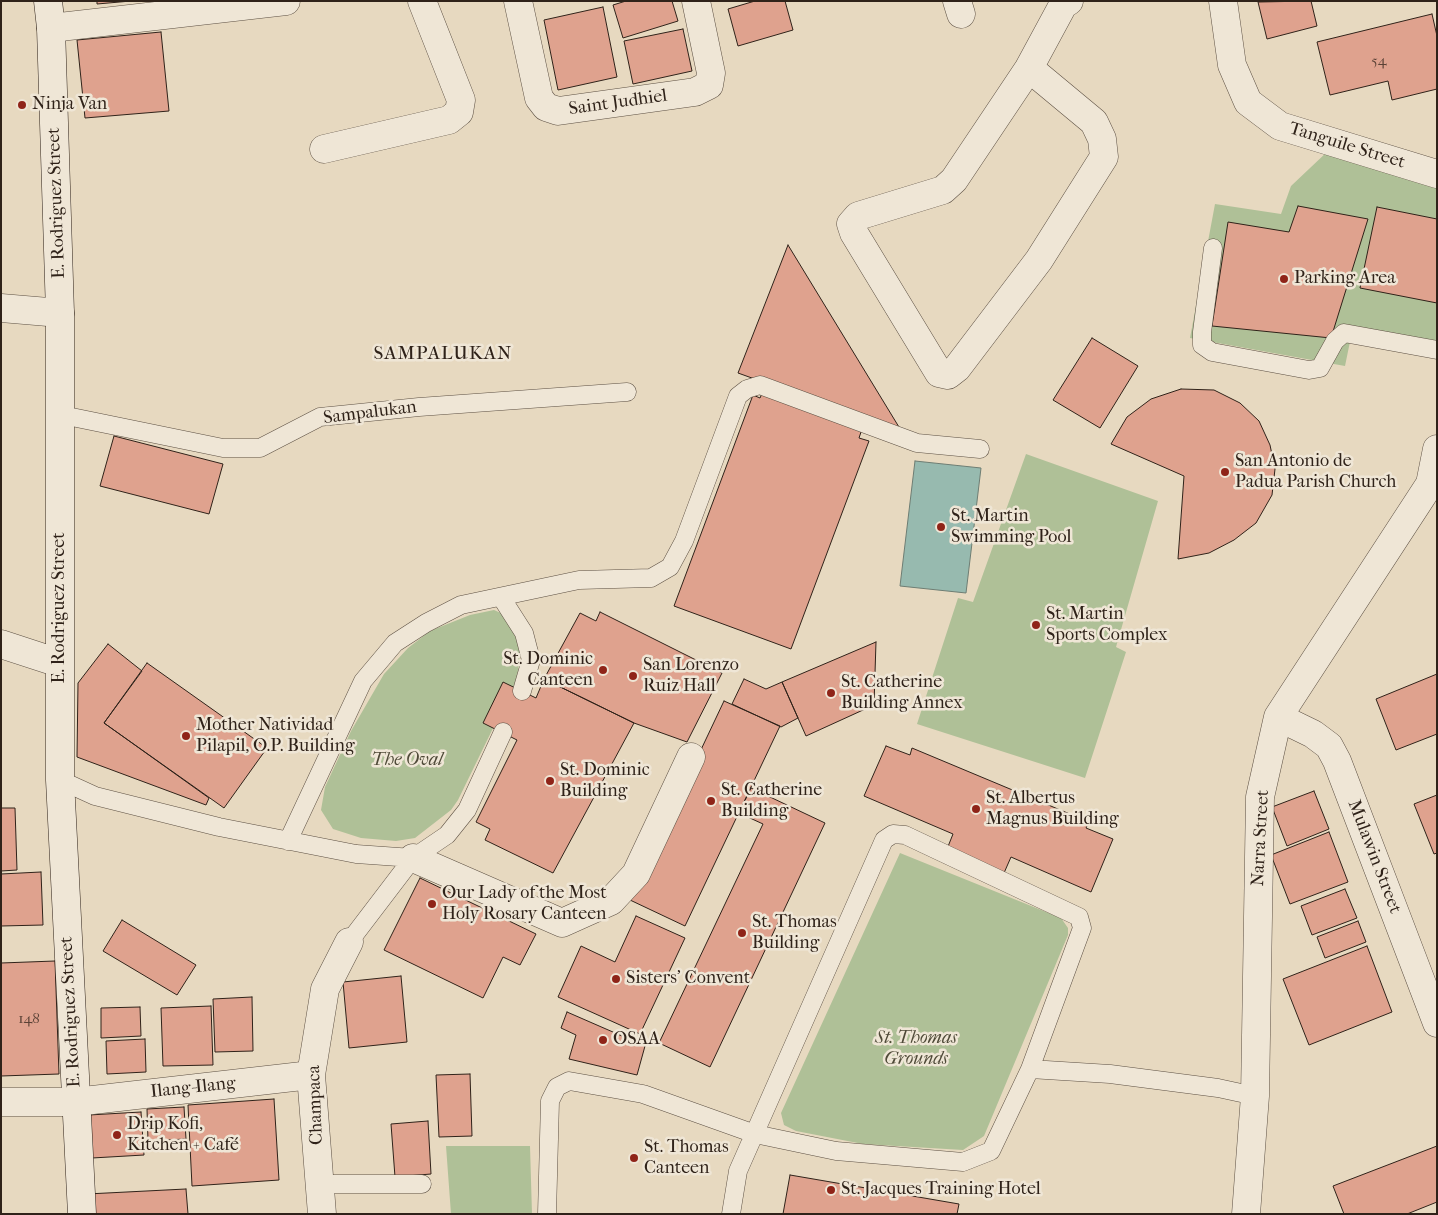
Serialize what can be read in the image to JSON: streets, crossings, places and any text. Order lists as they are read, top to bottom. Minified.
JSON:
{"streets":{"street":["Saint Judhiel","Tanguile Street","E. Rodriguez Street","Narra Street","Mulawin Street","Ilang-Ilang","Champaca"],"lane":["Sampalukan"]},"crossings":[["E. Rodriguez Street","Sampalukan"],["E. Rodriguez Street","Ilang-Ilang"],["Narra Street","Mulawin Street"],["Ilang-Ilang","Champaca"]],"districts":["SAMPALUKAN"],"parks":["The Oval","St. Thomas Grounds"],"places":["Ninja Van","Parking Area","San Antonio de Padua Parish Church","St. Martin Swimming Pool","St. Martin Sports Complex","St. Dominic Canteen","San Lorenzo Ruiz Hall","St. Catherine Building Annex","Mother Natividad Pilapil, O.P. Building","St. Dominic Building","St. Catherine Building","St. Albertus Magnus Building","Our Lady of the Most Holy Rosary Canteen","St. Thomas Building","Sisters' Convent","OSAA","Drip Kofi, Kitchen + Café","St. Thomas Canteen","St. Jacques Training Hotel"],"house_numbers":["54","148"]}
